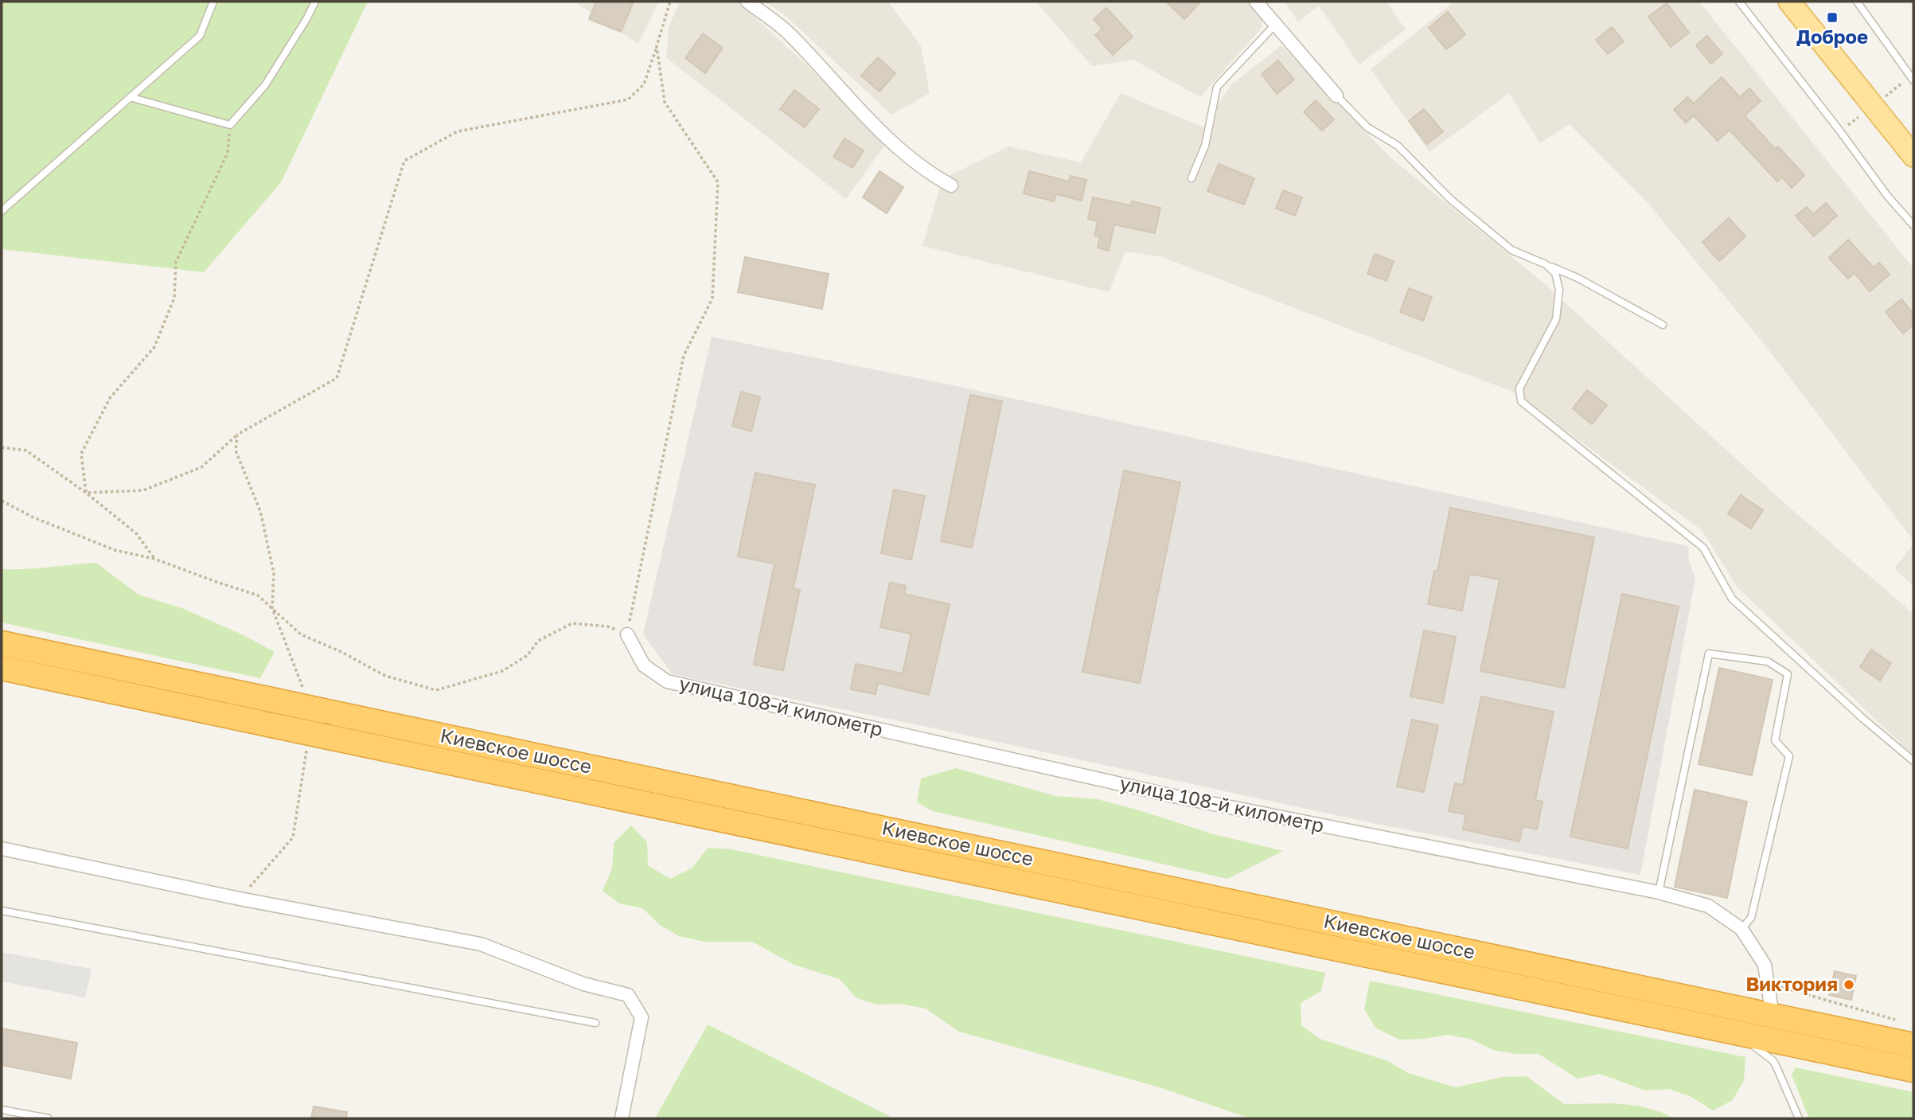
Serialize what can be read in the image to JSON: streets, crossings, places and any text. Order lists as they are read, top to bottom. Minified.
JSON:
{"streets":{"highway":["Киевское шоссе"],"street":["улица 108-й километр"]},"crossings":[["улица 108-й километр","Киевское шоссе"]],"places":{"transit":["Доброе"],"other":["Виктория"]}}
